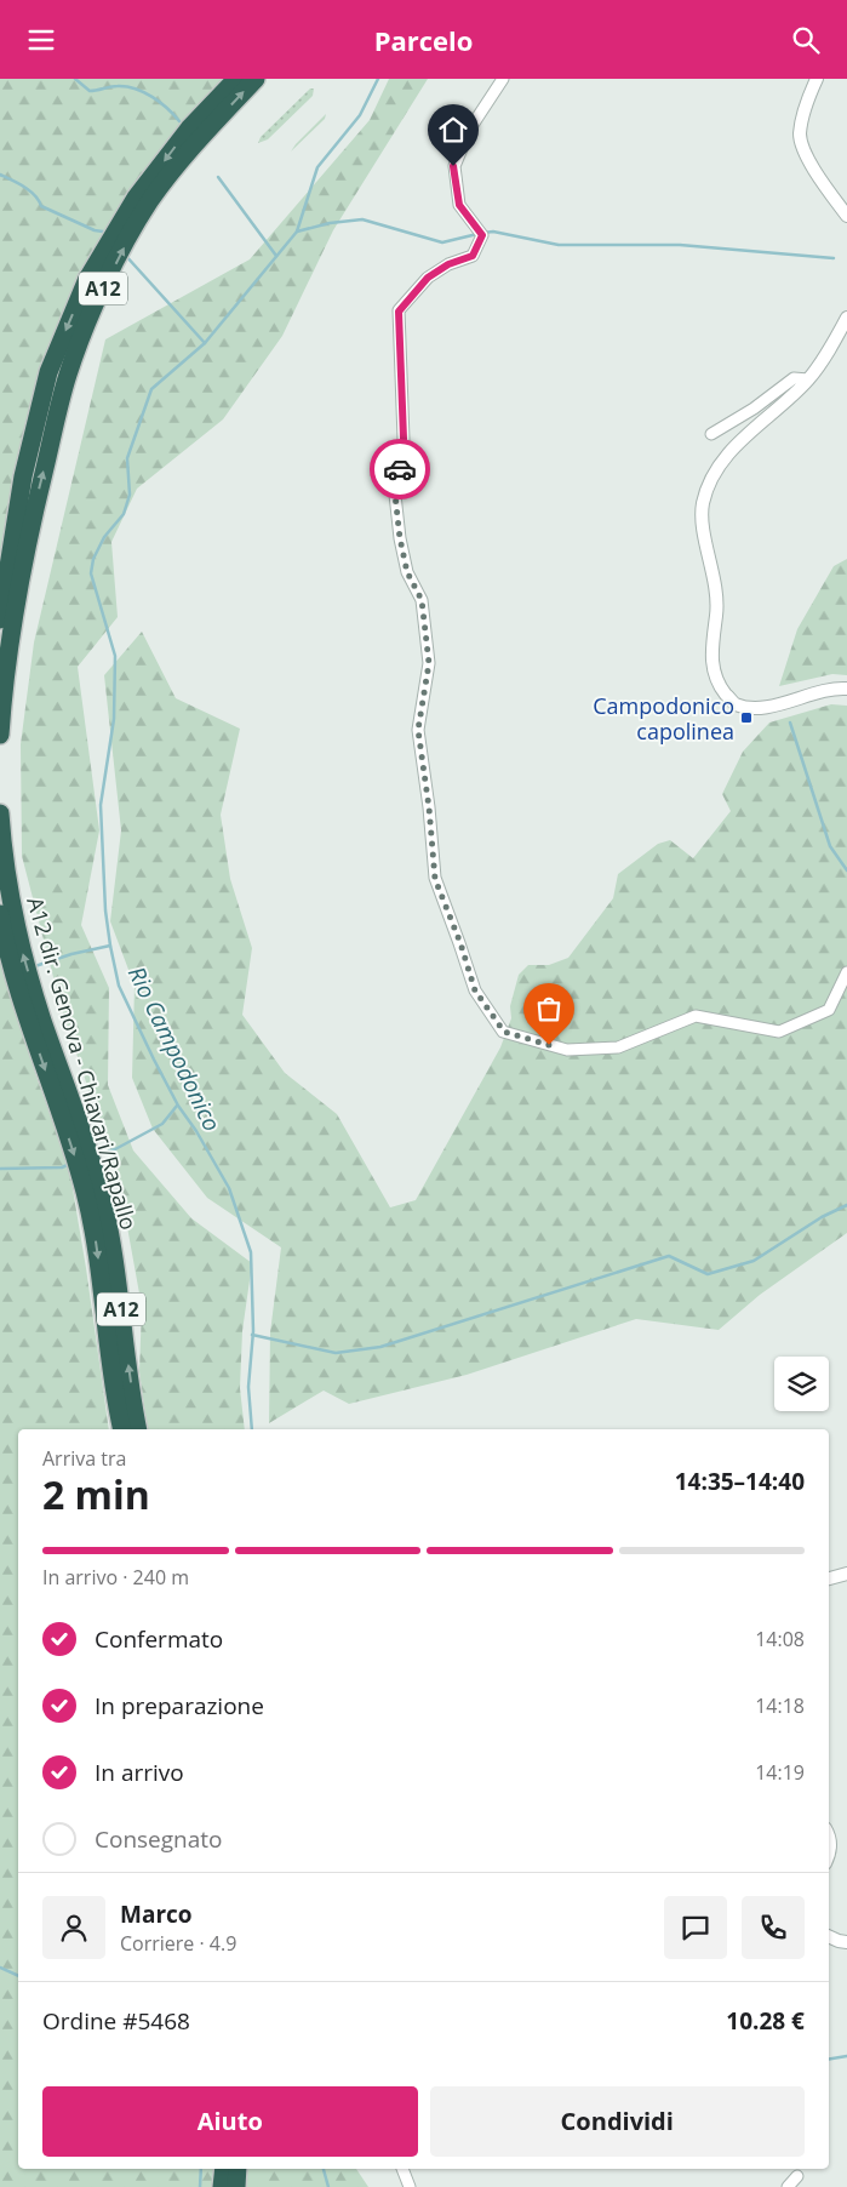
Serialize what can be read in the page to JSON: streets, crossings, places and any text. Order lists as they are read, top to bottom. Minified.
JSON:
{"streets":{"highway":["A12","A12 dir. Genova - Chiavari/Rapallo"]},"crossings":[["A12","A12 dir. Genova - Chiavari/Rapallo"]],"water":["Rio Campodonico"],"places":{"transit":["Campodonico capolinea"]},"page":{"header":"Parcelo","heading":["2 min","Arriva tra","14:35–14:40"],"panel":["Marco","Corriere · 4.9","Ordine #5468","10.28 €"],"bar":"In arrivo · 240 m","list":[["Confermato","14:08"],["In preparazione","14:18"],["In arrivo","14:19"],"Consegnato"],"buttons":["Aiuto","Condividi"]}}
